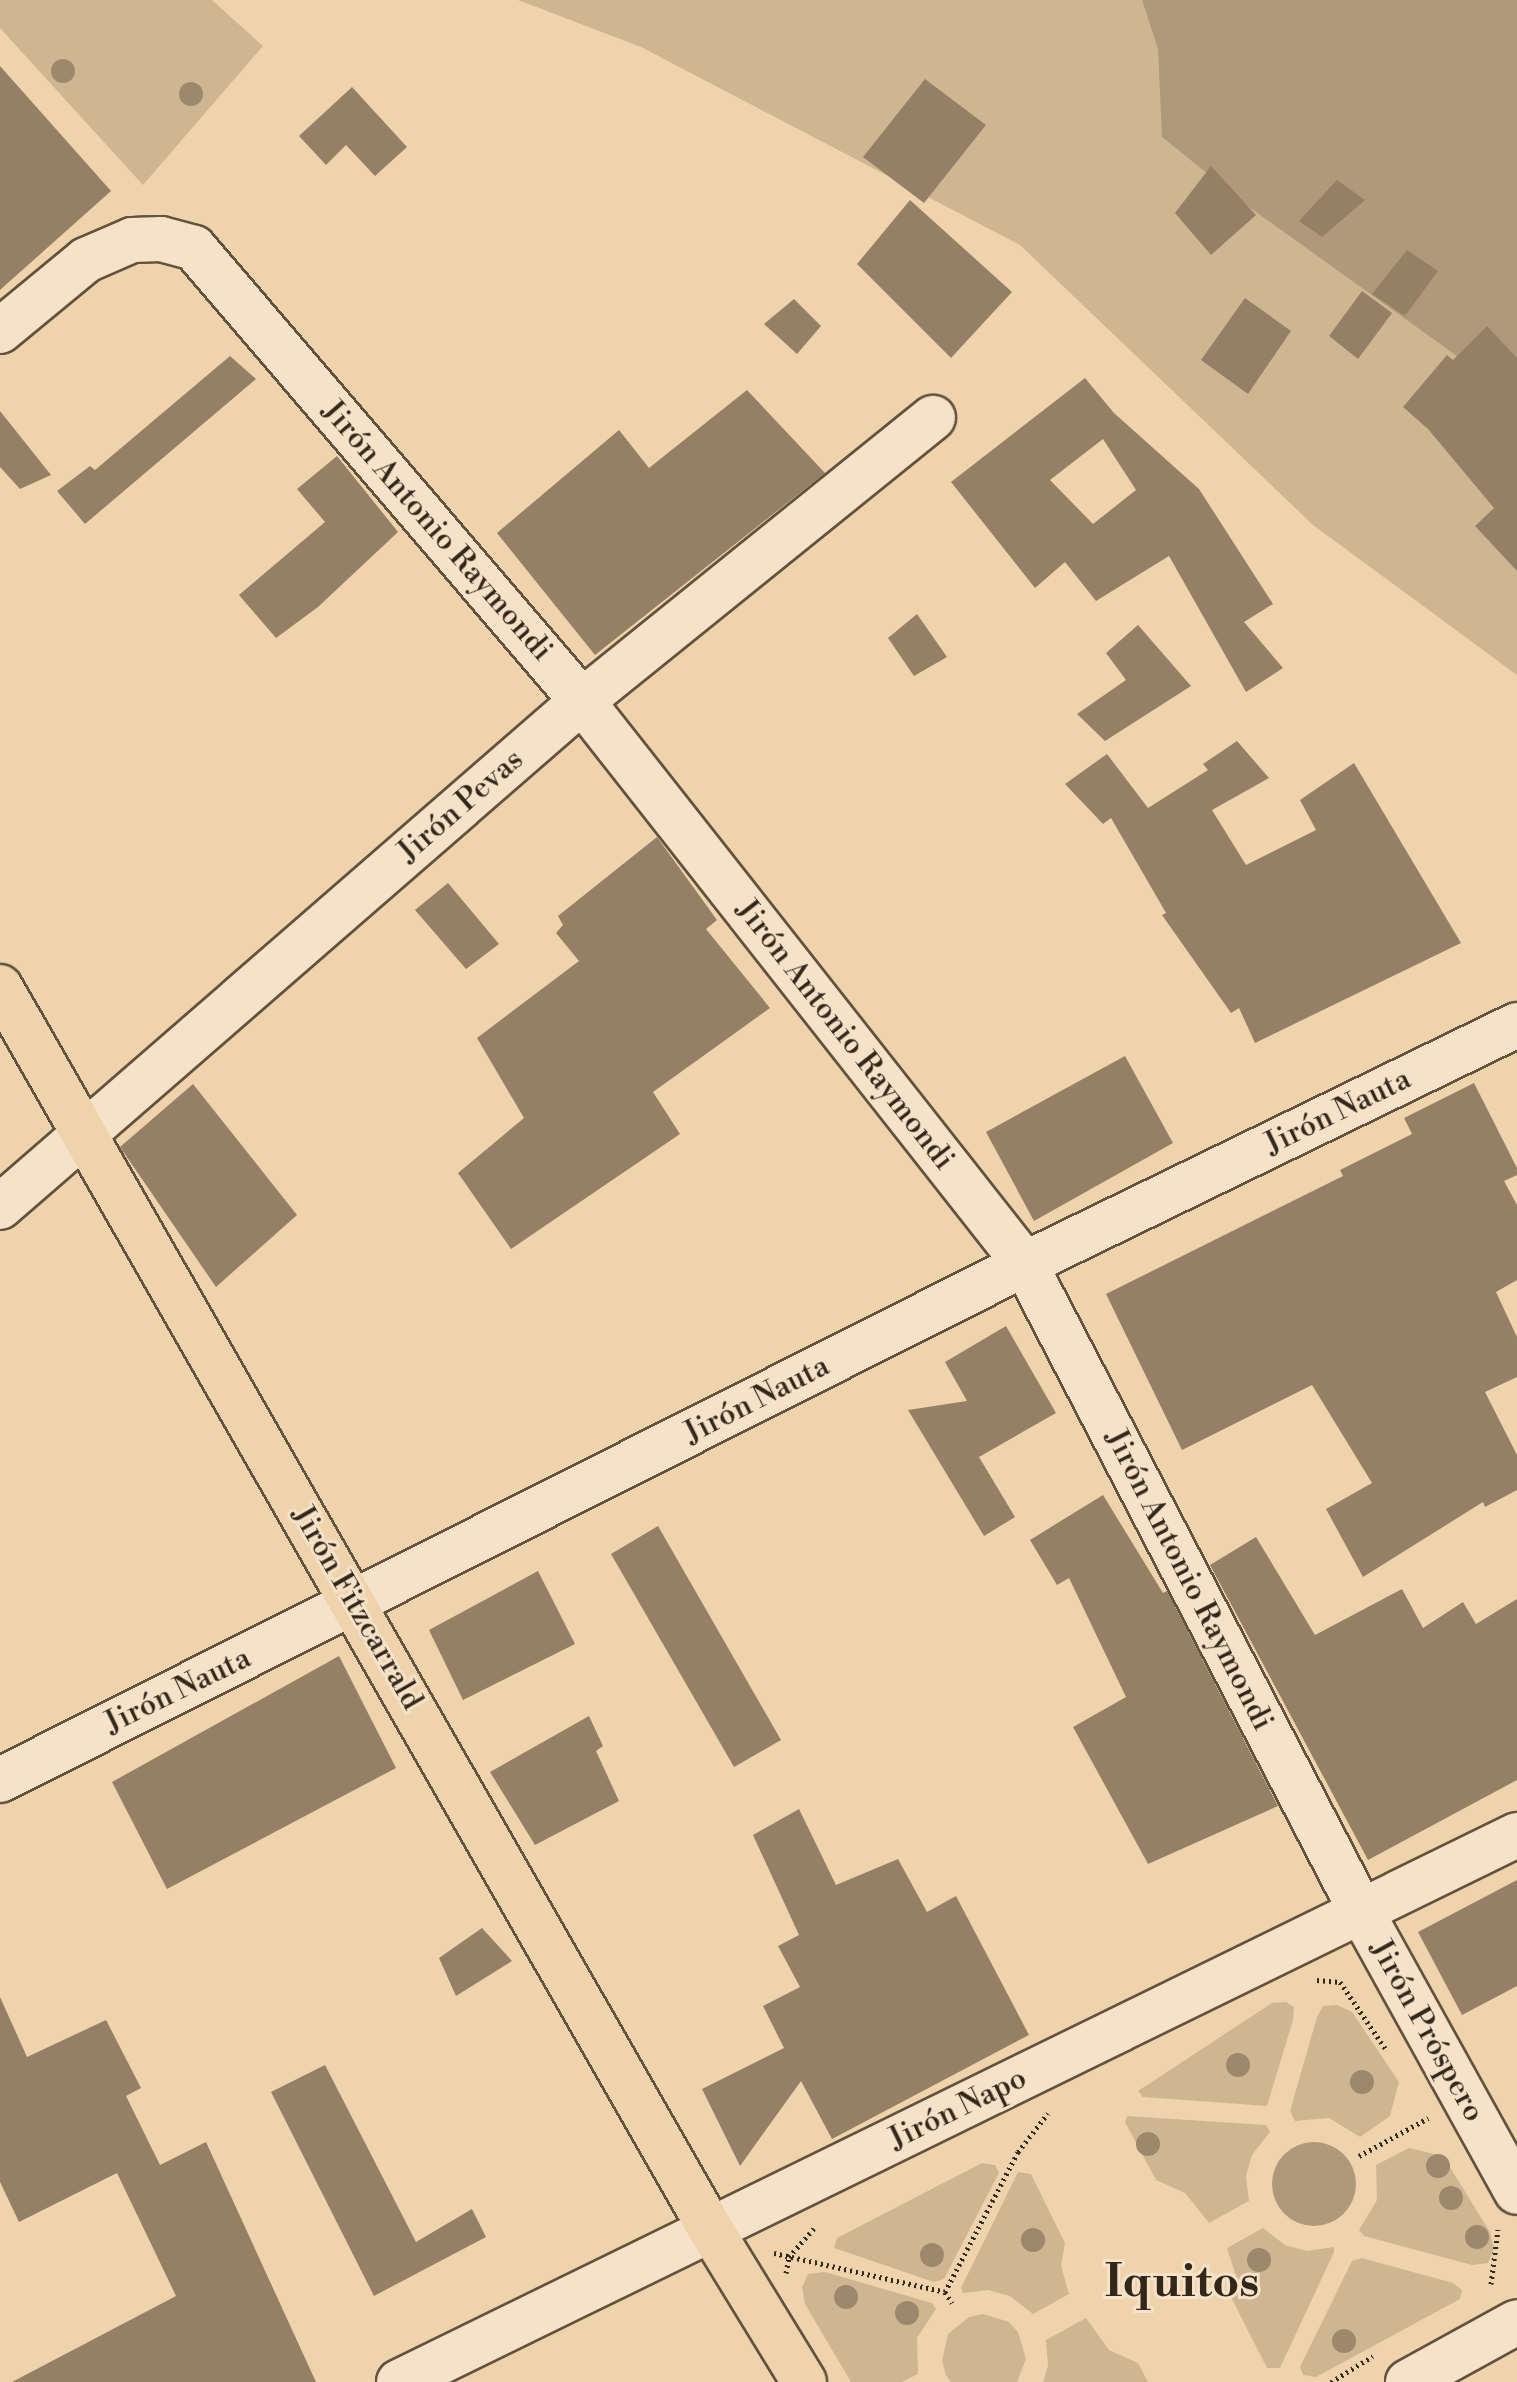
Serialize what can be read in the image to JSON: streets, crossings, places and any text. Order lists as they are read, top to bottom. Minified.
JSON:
{"streets":{"main road":["Jirón Fitzcarrald"],"street":["Jirón Antonio Raymondi","Jirón Pevas","Jirón Nauta","Jirón Próspero","Jirón Napo"]},"crossings":[["Jirón Antonio Raymondi","Jirón Pevas"],["Jirón Antonio Raymondi","Jirón Nauta"],["Jirón Antonio Raymondi","Jirón Próspero"],["Jirón Antonio Raymondi","Jirón Napo"],["Jirón Pevas","Jirón Fitzcarrald"],["Jirón Nauta","Jirón Fitzcarrald"],["Jirón Fitzcarrald","Jirón Napo"],["Jirón Próspero","Jirón Napo"]],"districts":["Iquitos"]}
